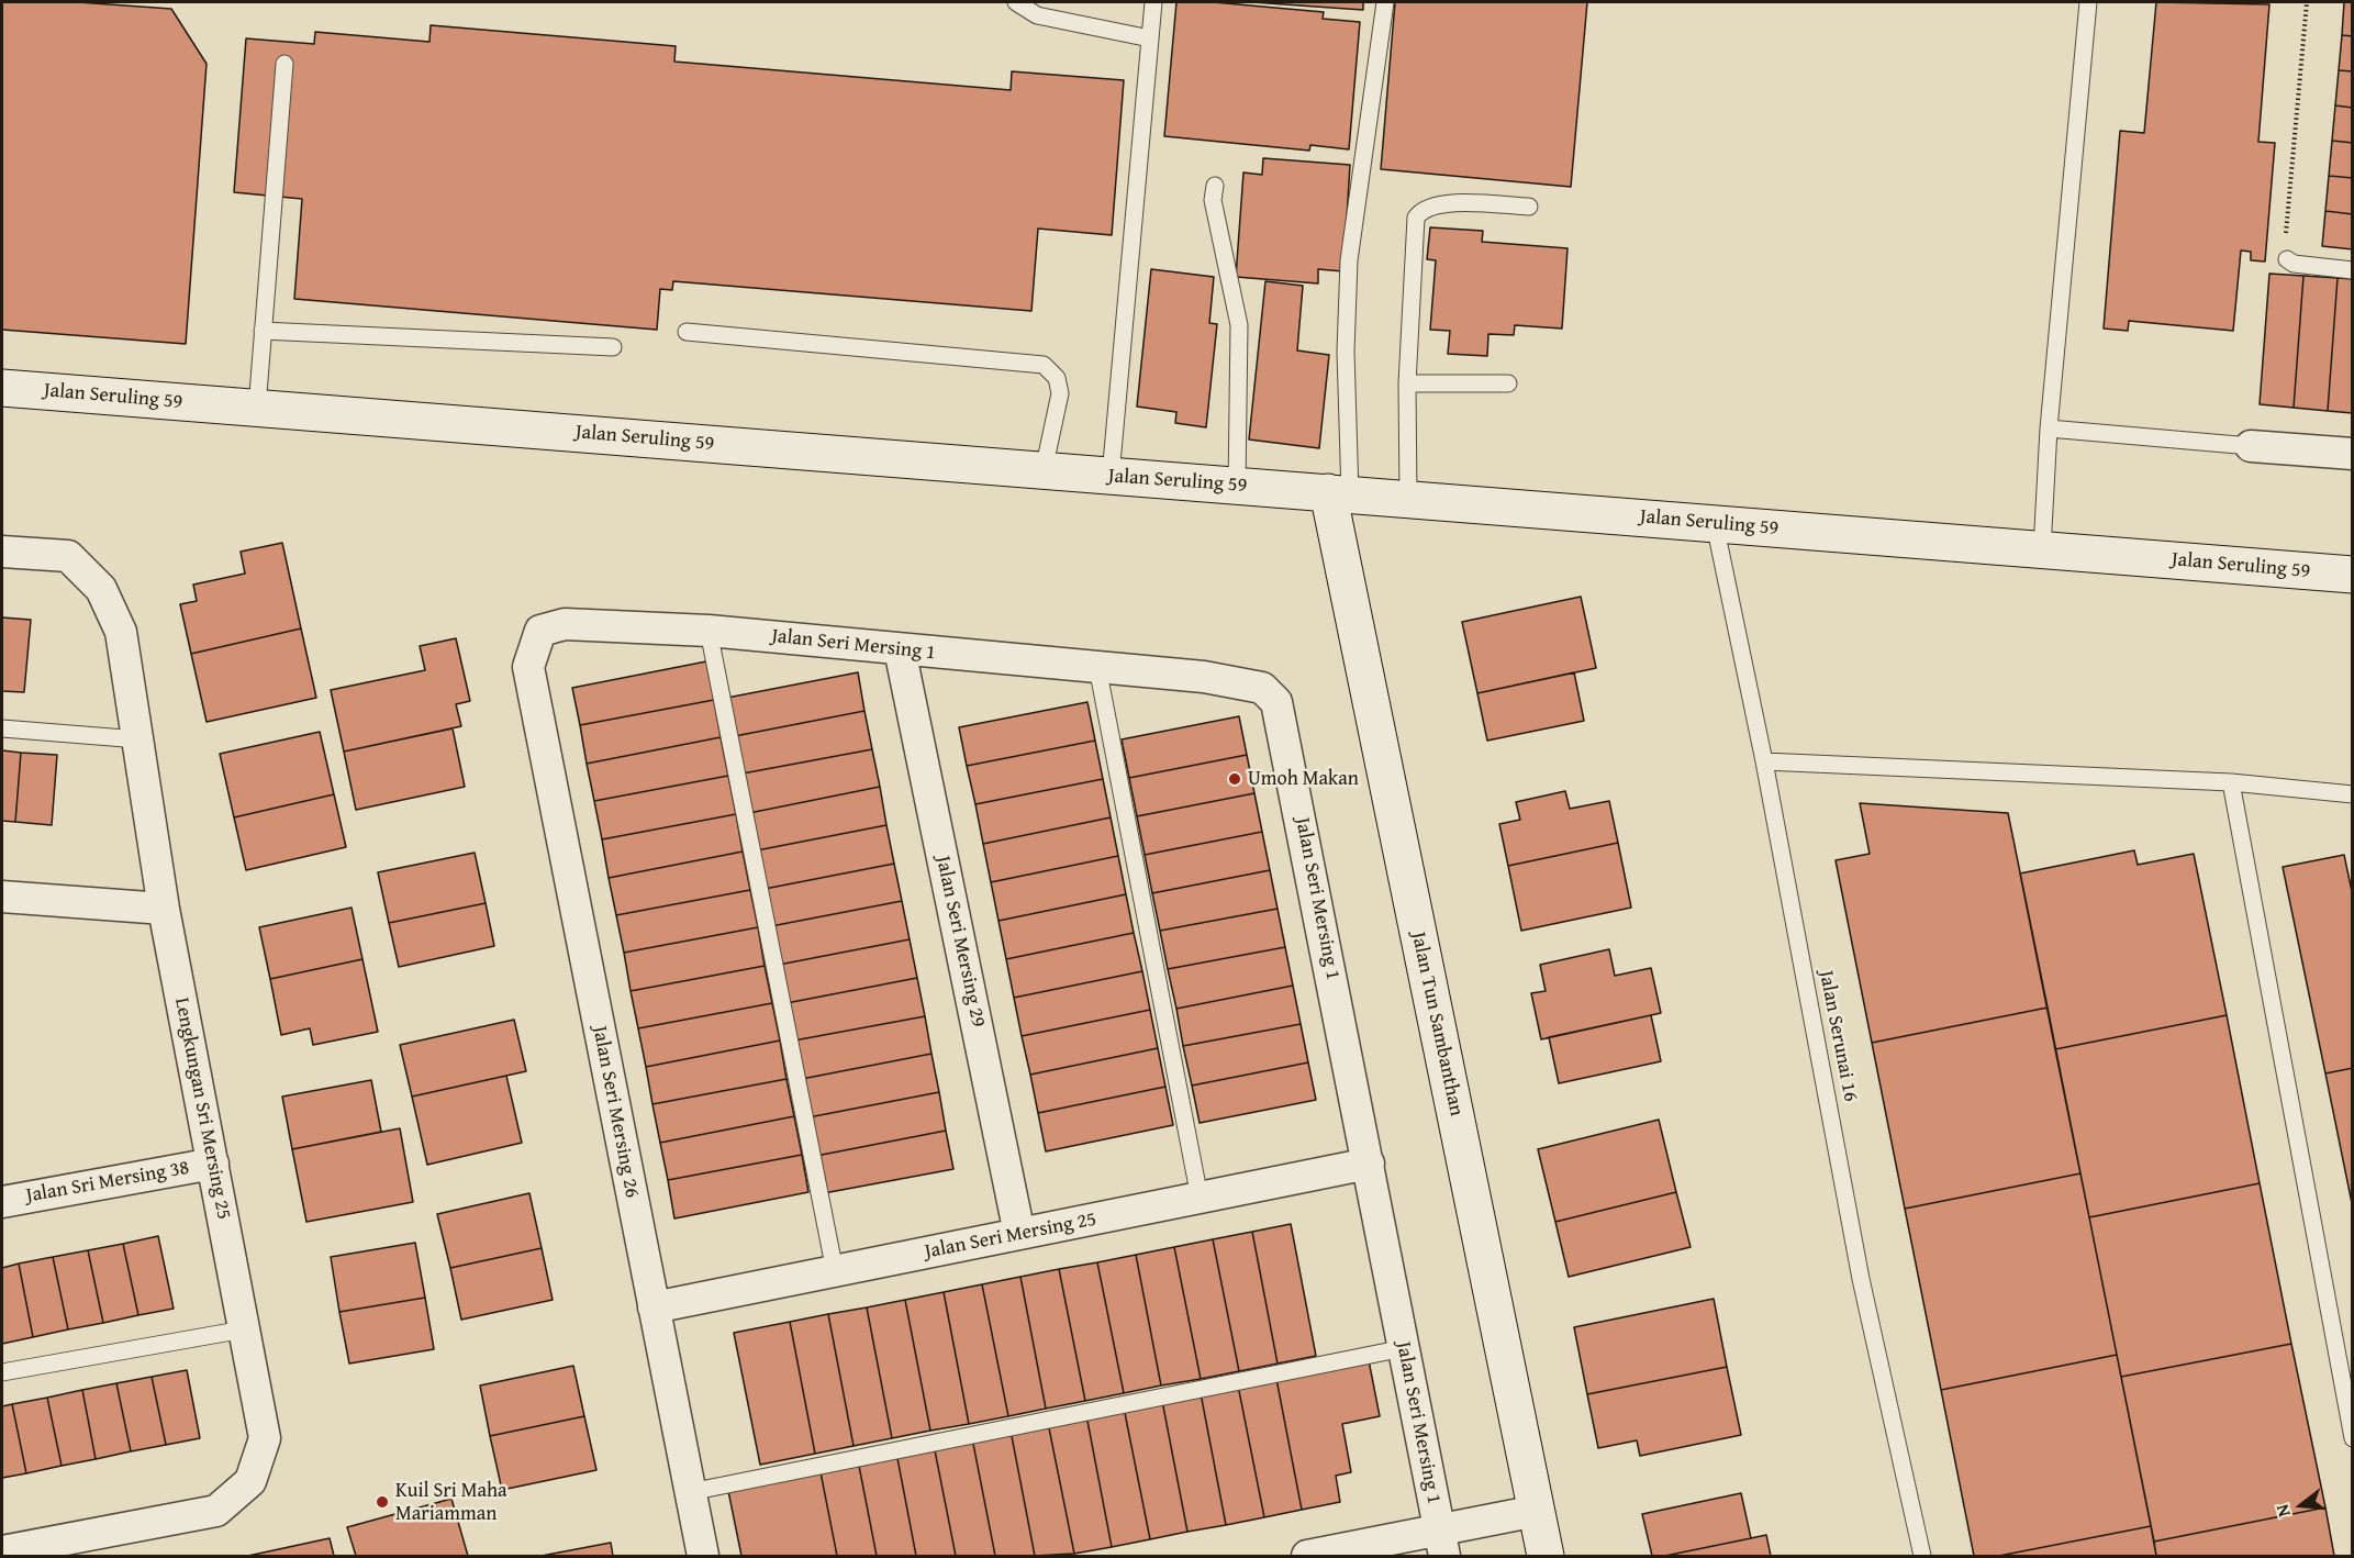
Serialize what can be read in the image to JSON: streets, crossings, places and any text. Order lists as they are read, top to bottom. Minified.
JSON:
{"streets":{"main road":["Jalan Seruling 59","Jalan Tun Sambanthan"],"street":["Jalan Seri Mersing 1","Jalan Seri Mersing 29","Lengkungan Sri Mersing 25","Jalan Seri Mersing 26","Jalan Sri Mersing 38","Jalan Seri Mersing 25"],"lane":["Jalan Serunai 16"]},"crossings":[["Jalan Seruling 59","Jalan Tun Sambanthan"],["Jalan Seruling 59","Jalan Serunai 16"],["Jalan Seri Mersing 1","Jalan Seri Mersing 29"],["Jalan Seri Mersing 1","Jalan Seri Mersing 26"],["Jalan Seri Mersing 1","Jalan Seri Mersing 25"],["Jalan Seri Mersing 29","Jalan Seri Mersing 25"],["Lengkungan Sri Mersing 25","Jalan Sri Mersing 38"],["Jalan Seri Mersing 26","Jalan Seri Mersing 25"]],"places":["Umoh Makan","Kuil Sri Maha Mariamman"],"north":"left"}
